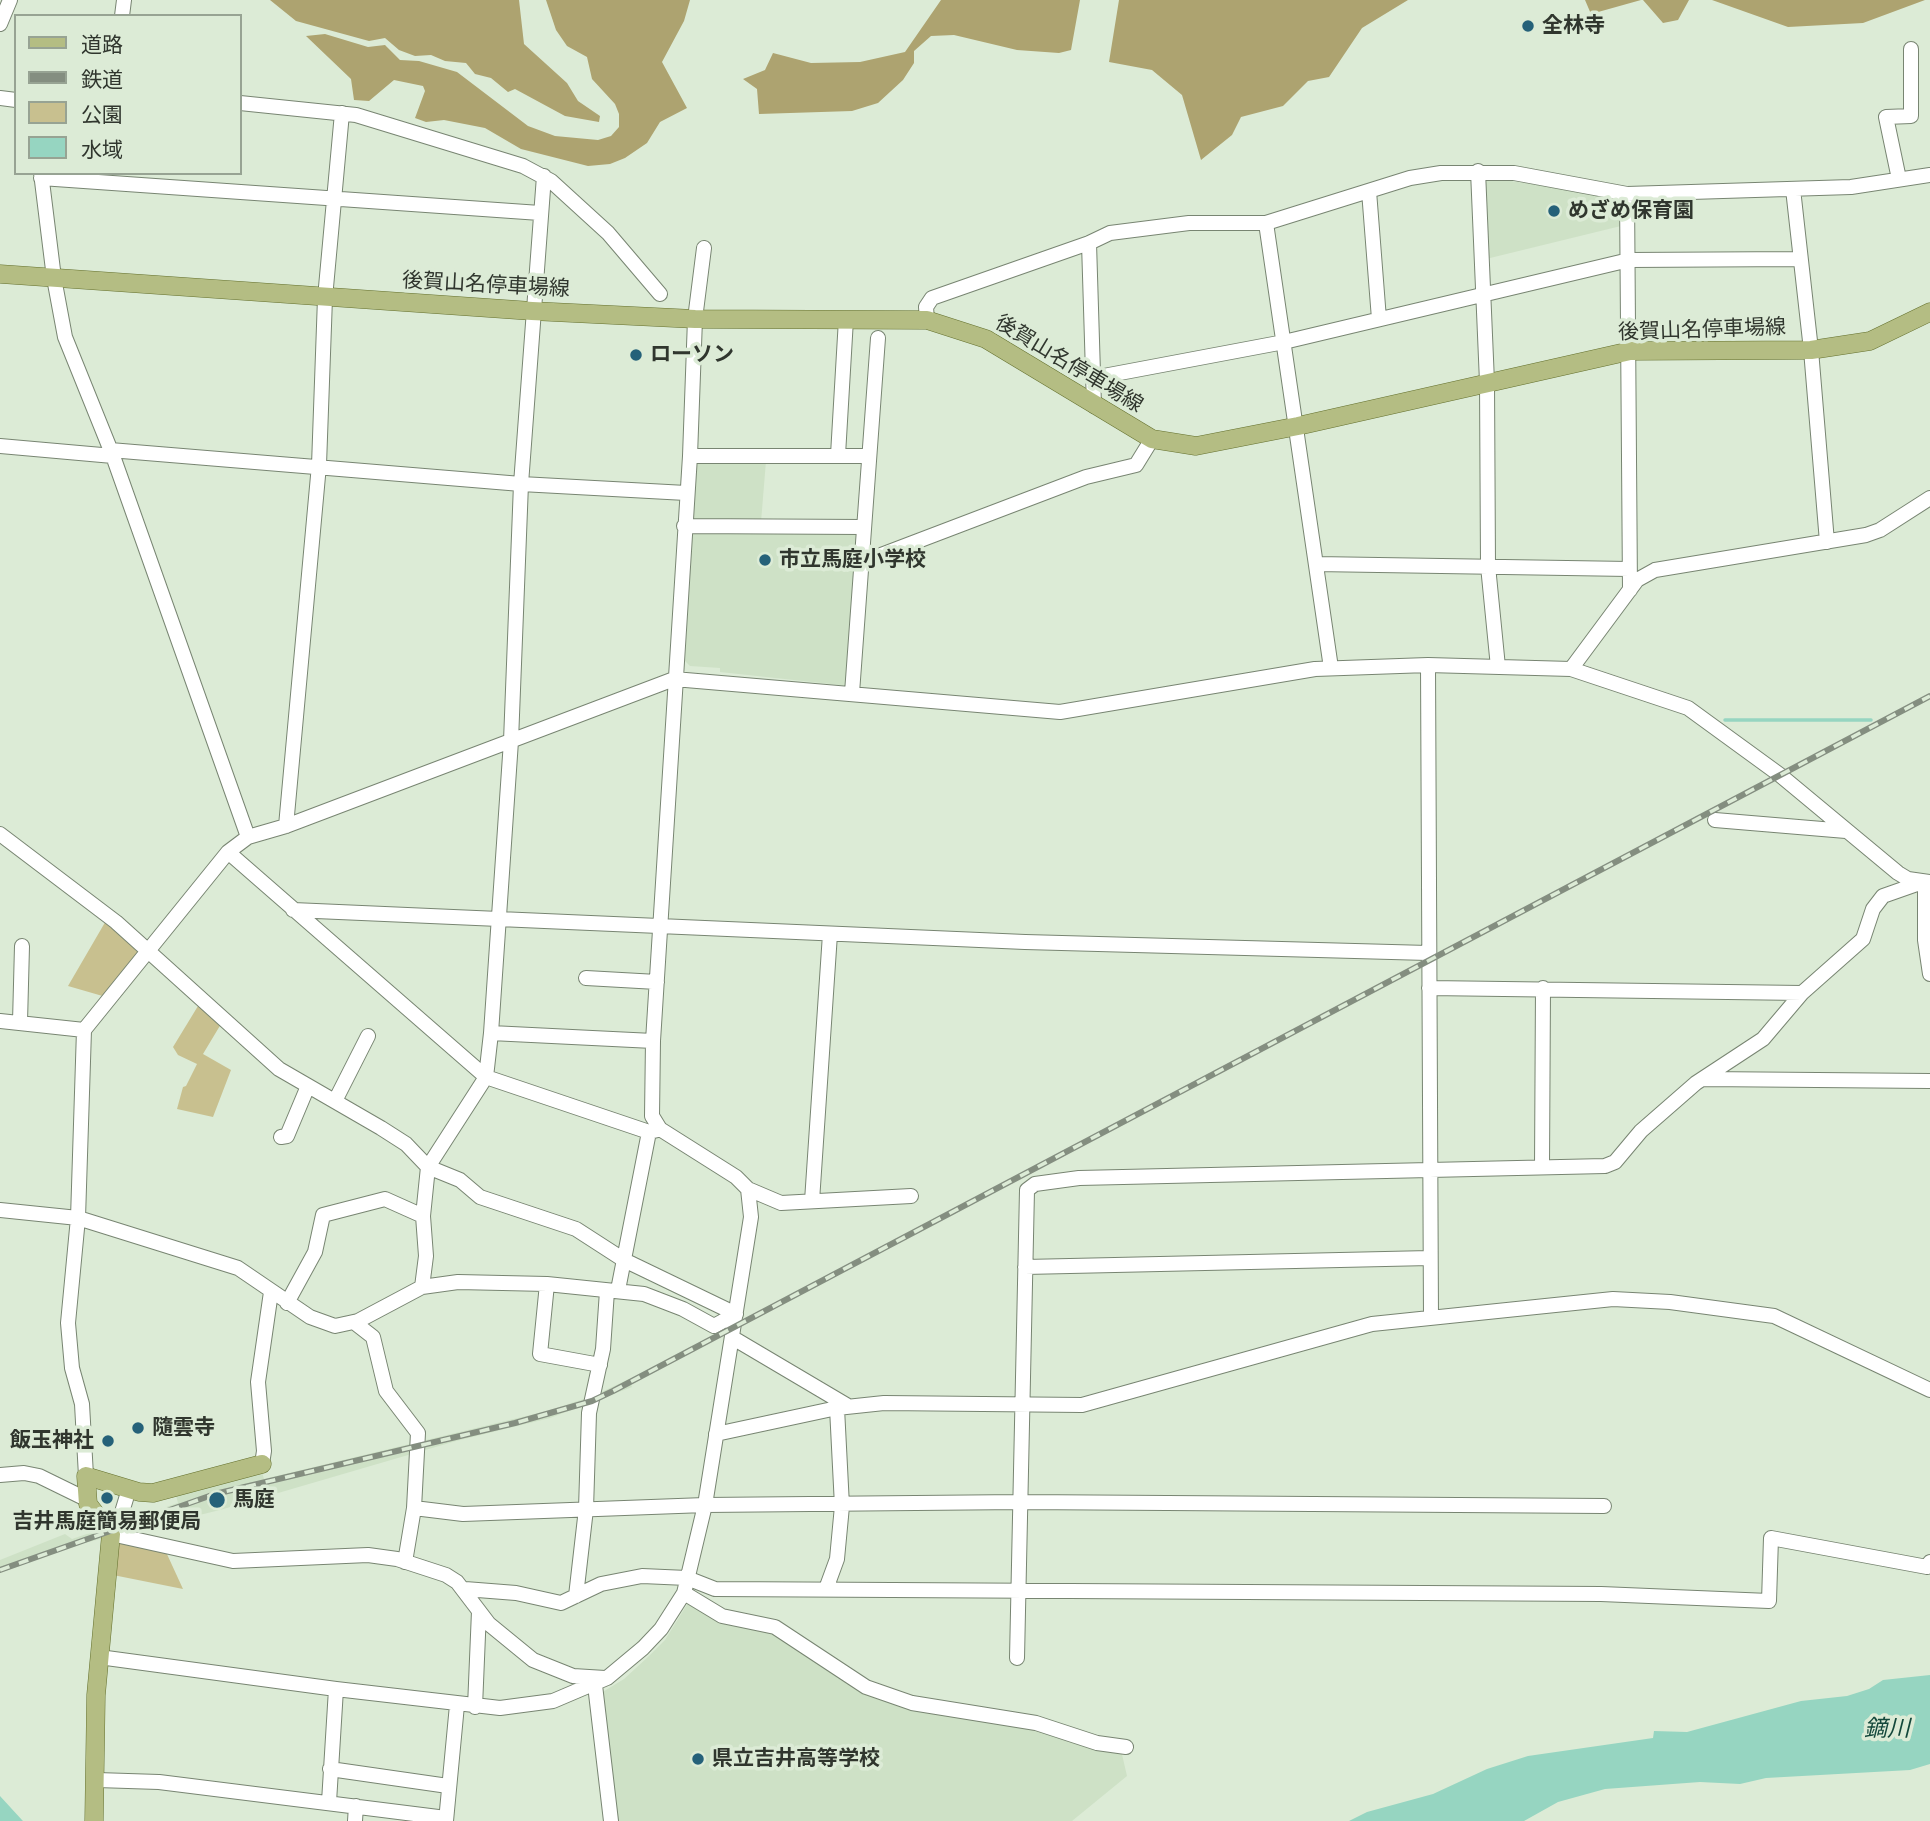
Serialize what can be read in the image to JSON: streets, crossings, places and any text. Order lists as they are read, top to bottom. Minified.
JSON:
{"streets":{"main road":["後賀山名停車場線"]},"water":["鏑川"],"places":["全林寺","めざめ保育園","ローソン","市立馬庭小学校","隨雲寺","飯玉神社","吉井馬庭簡易郵便局","馬庭","県立吉井高等学校"],"legend":["道路","鉄道","公園","水域"]}
